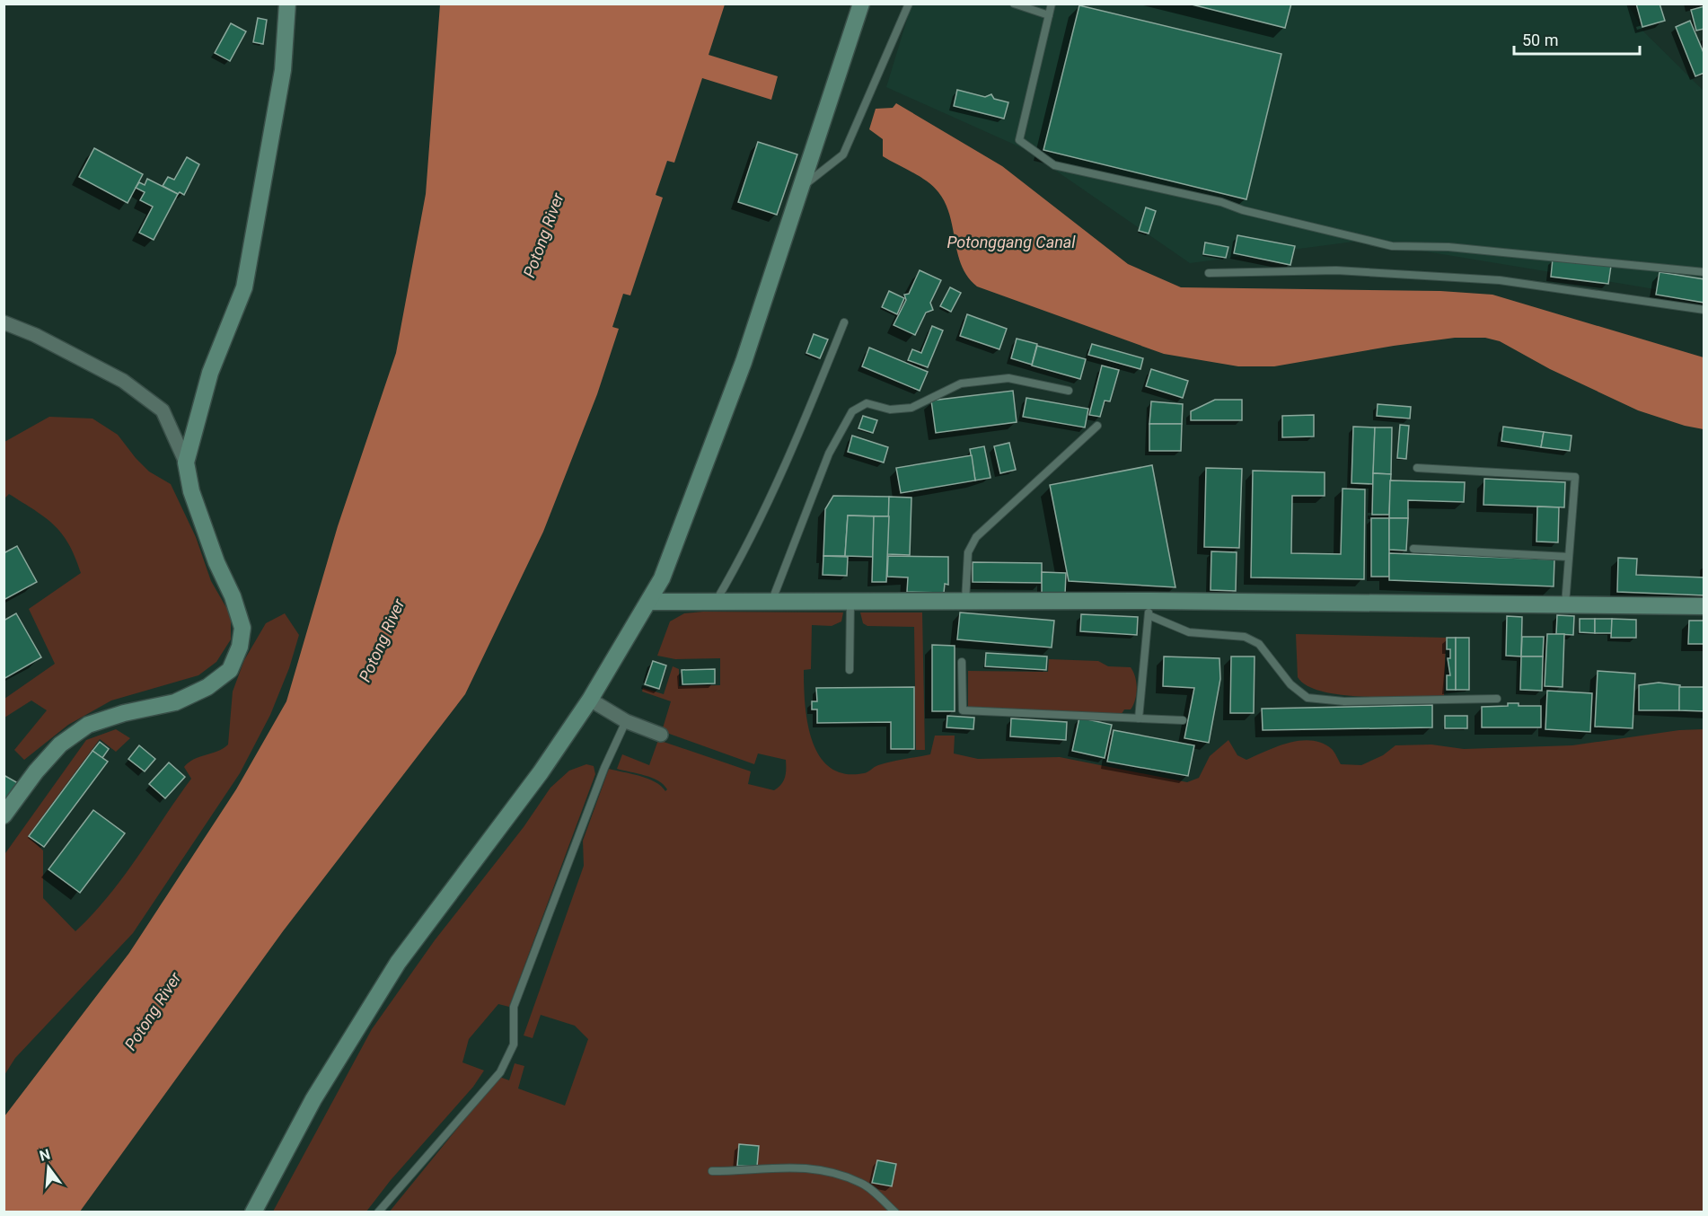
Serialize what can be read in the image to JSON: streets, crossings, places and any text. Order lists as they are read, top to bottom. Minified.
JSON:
{"water":["Potong River","Potonggang Canal"],"scale_bar":"50 m","north":"top"}
